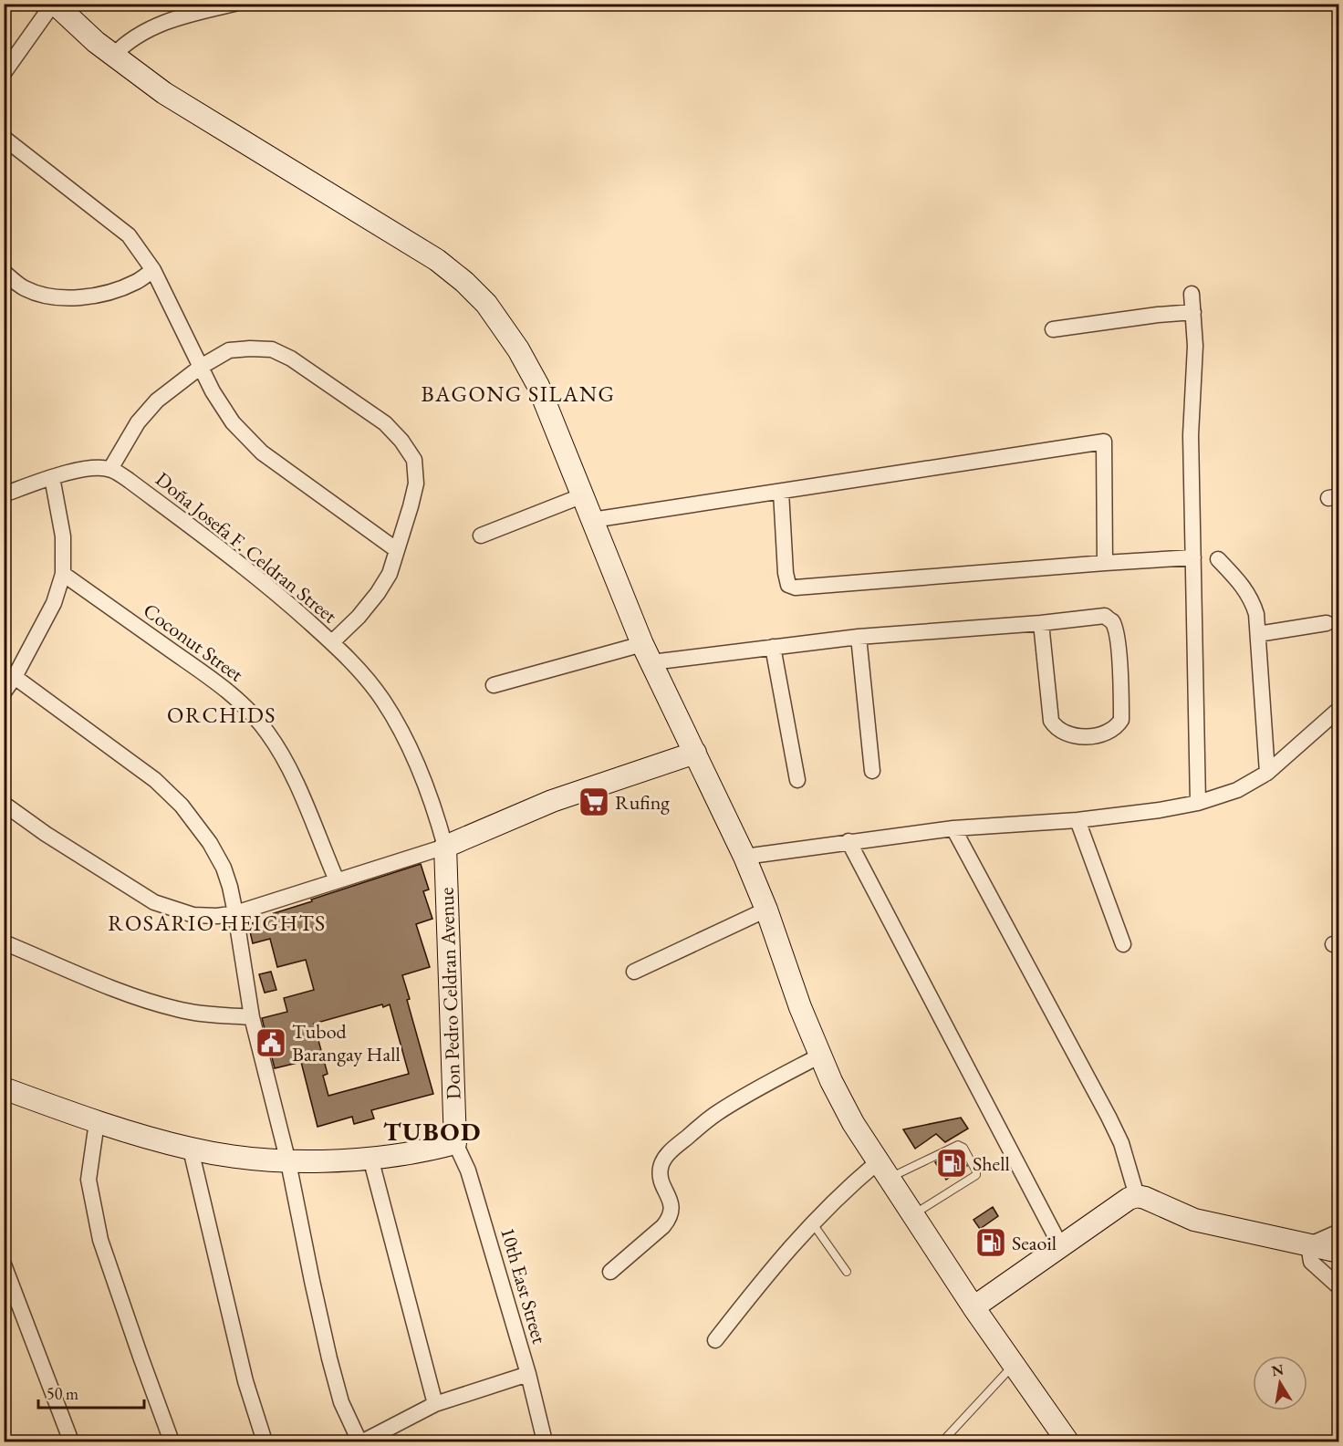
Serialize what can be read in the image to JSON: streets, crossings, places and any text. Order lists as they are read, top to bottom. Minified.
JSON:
{"streets":{"main road":["Don Pedro Celdran Avenue"],"street":["Doña Josefa F. Celdran Street","Coconut Street","10th East Street"]},"crossings":[["Doña Josefa F. Celdran Street","Don Pedro Celdran Avenue"],["Don Pedro Celdran Avenue","10th East Street"]],"districts":["BAGONG SILANG","ORCHIDS","ROSARIO HEIGHTS","TUBOD"],"places":{"supermarket":["Rufing"],"public building":["Tubod Barangay Hall"],"fuel station":["Shell","Seaoil"]},"scale_bar":"50 m","north":"top"}
